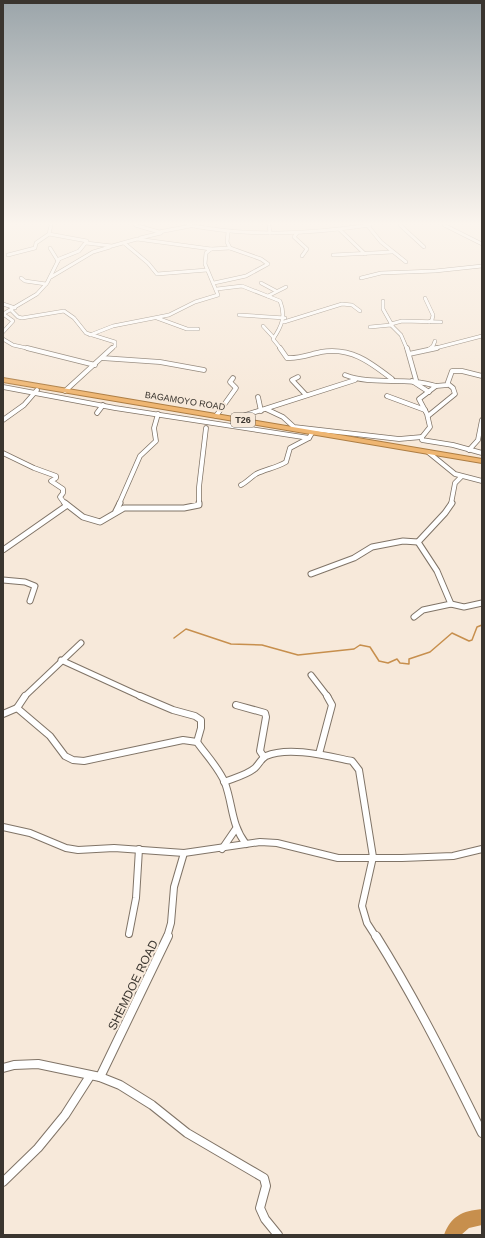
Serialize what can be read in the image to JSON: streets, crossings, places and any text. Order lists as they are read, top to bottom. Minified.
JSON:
{"streets":{"highway":["BAGAMOYO ROAD","T26"],"street":["SHEMDOE ROAD"]}}
